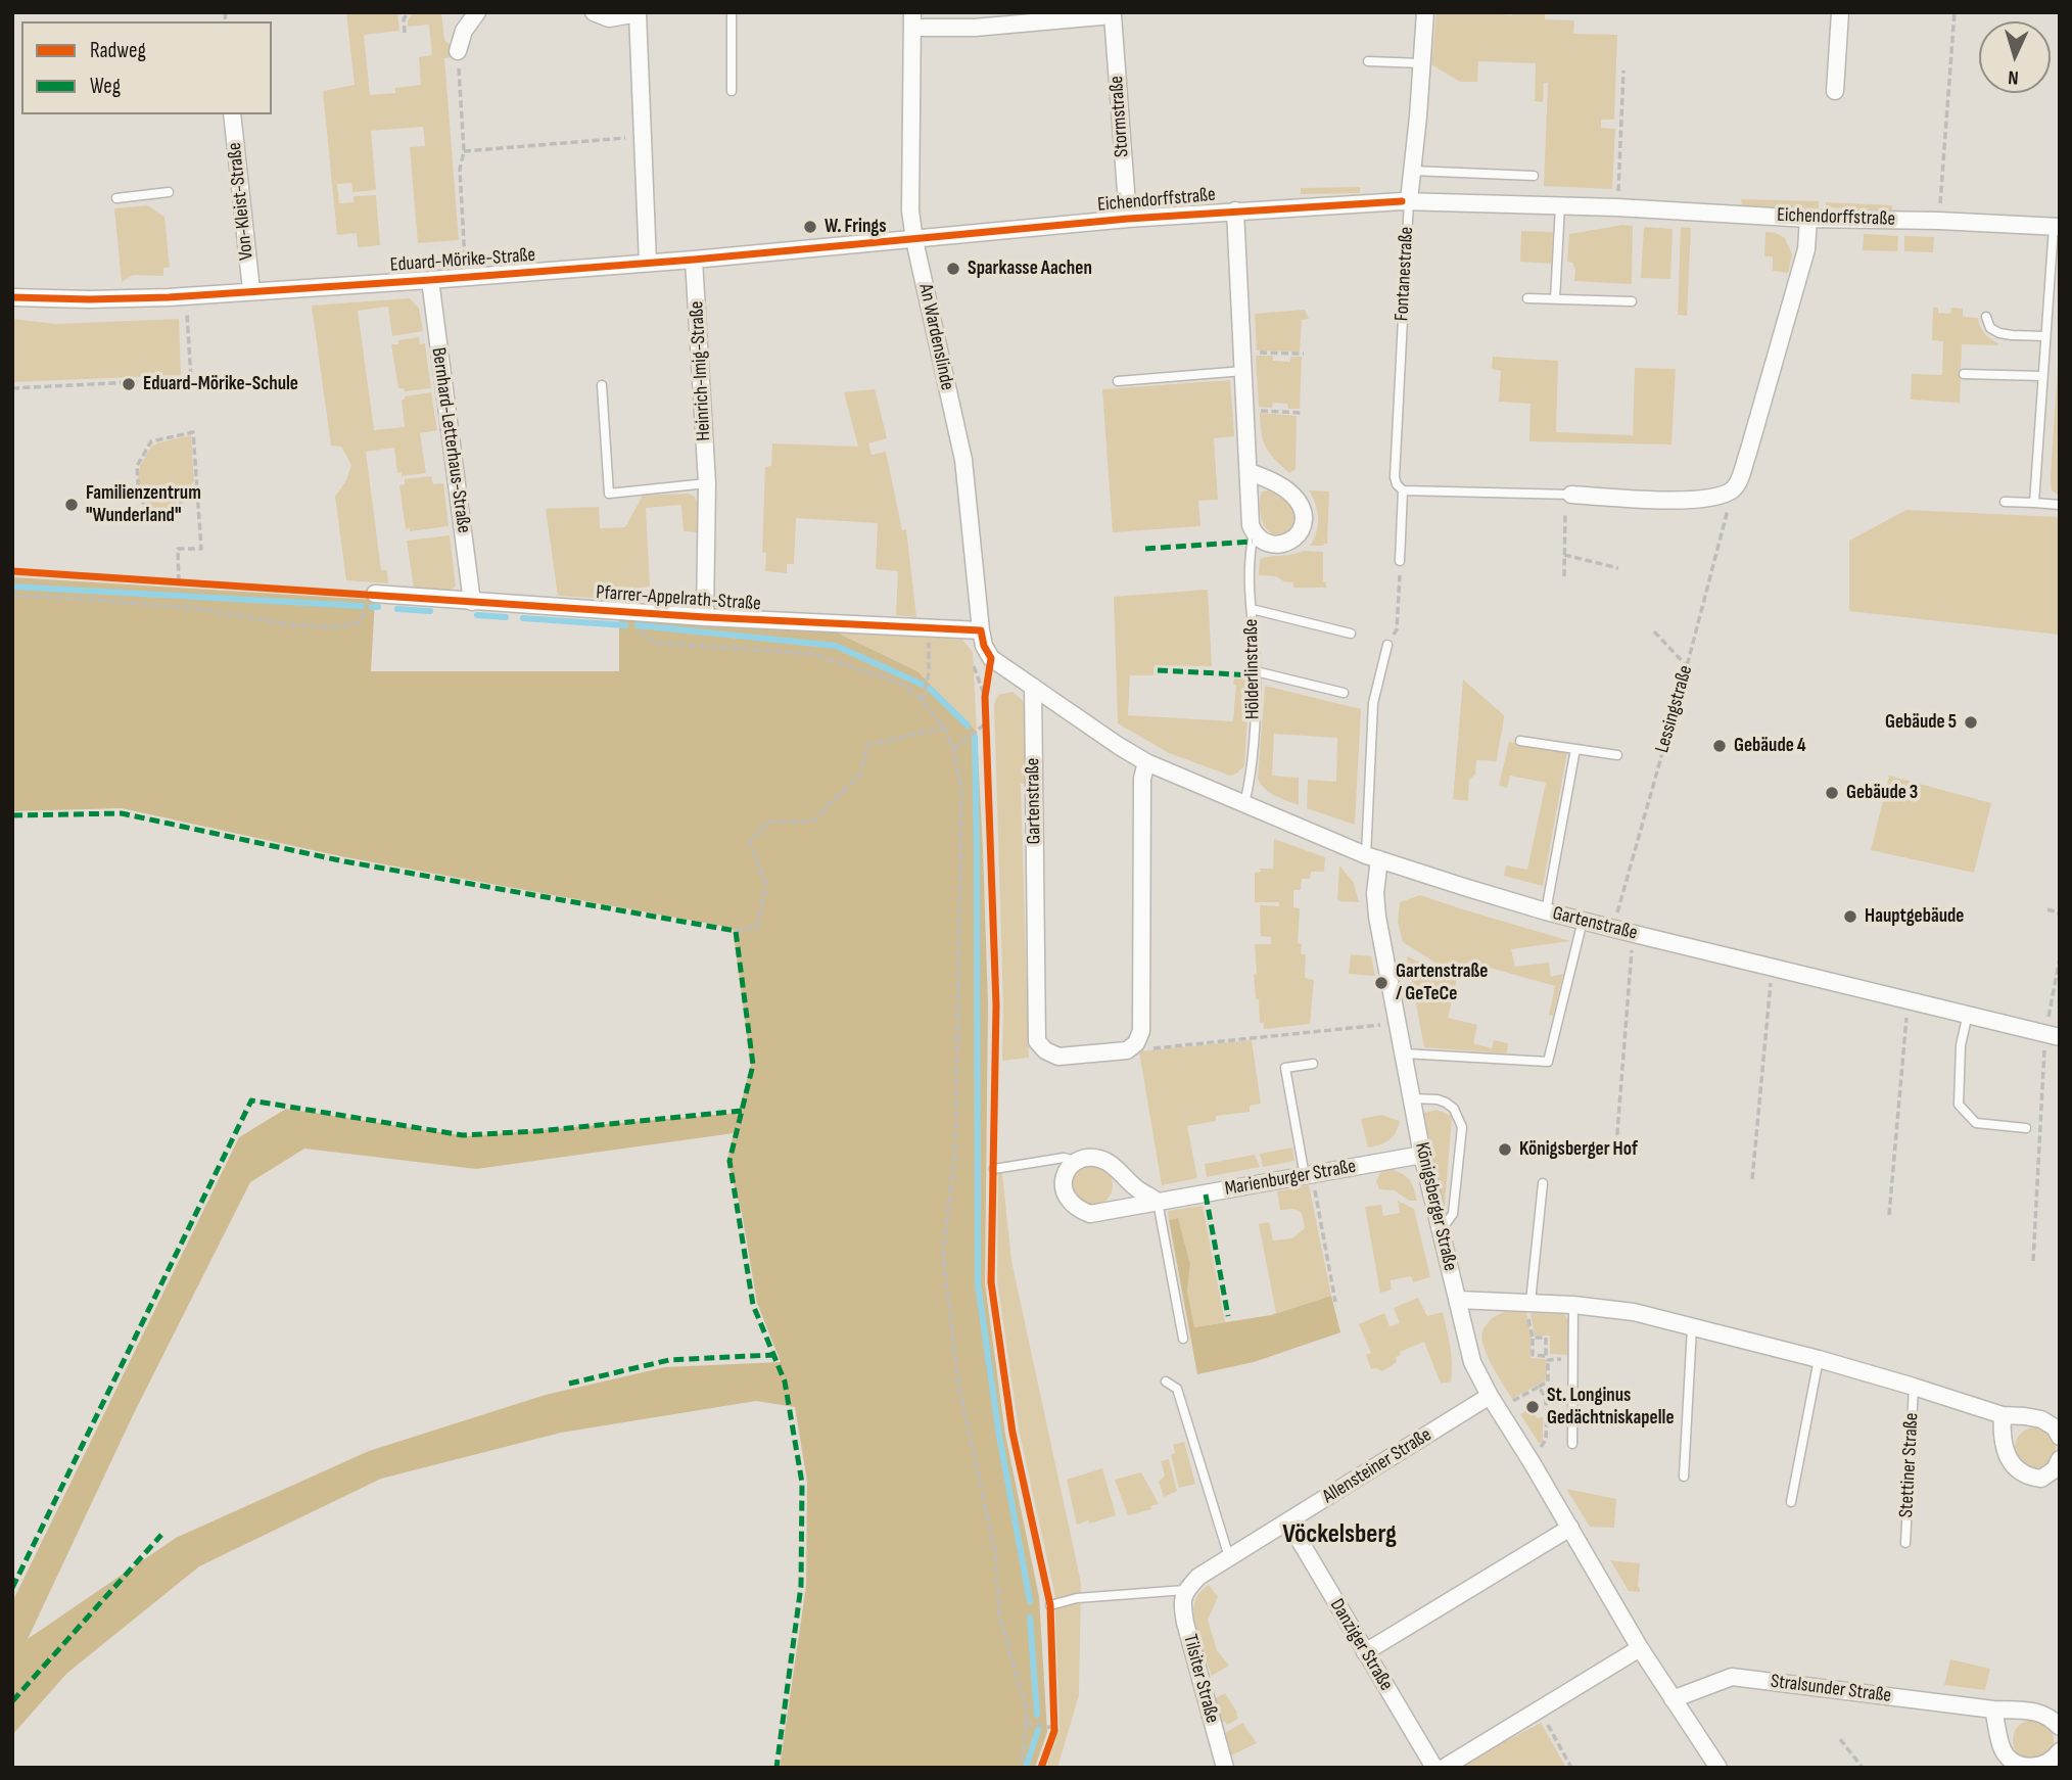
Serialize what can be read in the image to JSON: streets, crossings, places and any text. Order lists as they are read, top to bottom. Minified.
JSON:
{"streets":{"street":["Stormstraße","Eichendorffstraße","Von-Kleist-Straße","Eduard-Mörike-Straße","Fontanestraße","An Wardenslinde","Heinrich-Imig-Straße","Bernhard-Letterhaus-Straße","Pfarrer-Appelrath-Straße","Hölderlinstraße","Gartenstraße","Marienburger Straße","Königsberger Straße","Stettiner Straße","Allensteiner Straße","Danziger Straße","Tilsiter Straße","Stralsunder Straße"],"path":["Lessingstraße"]},"crossings":[["Stormstraße","Eichendorffstraße"],["Stormstraße","An Wardenslinde"],["Eichendorffstraße","Eduard-Mörike-Straße"],["Eichendorffstraße","Fontanestraße"],["Eichendorffstraße","An Wardenslinde"],["Eichendorffstraße","Hölderlinstraße"],["Von-Kleist-Straße","Eduard-Mörike-Straße"],["Eduard-Mörike-Straße","An Wardenslinde"],["Eduard-Mörike-Straße","Heinrich-Imig-Straße"],["Eduard-Mörike-Straße","Bernhard-Letterhaus-Straße"],["An Wardenslinde","Pfarrer-Appelrath-Straße"],["An Wardenslinde","Gartenstraße"],["Heinrich-Imig-Straße","Pfarrer-Appelrath-Straße"],["Bernhard-Letterhaus-Straße","Pfarrer-Appelrath-Straße"],["Hölderlinstraße","Gartenstraße"],["Lessingstraße","Gartenstraße"],["Gartenstraße","Königsberger Straße"],["Marienburger Straße","Königsberger Straße"],["Königsberger Straße","Stettiner Straße"],["Königsberger Straße","Allensteiner Straße"],["Königsberger Straße","Stralsunder Straße"],["Allensteiner Straße","Danziger Straße"],["Allensteiner Straße","Tilsiter Straße"]],"districts":["Vöckelsberg"],"places":["W. Frings","Sparkasse Aachen","Eduard-Mörike-Schule","Familienzentrum \"Wunderland\"","Gebäude 5","Gebäude 4","Gebäude 3","Hauptgebäude","Gartenstraße / GeTeCe","Königsberger Hof","St. Longinus Gedächtniskapelle"],"legend":["Radweg","Weg"],"north":"bottom"}
